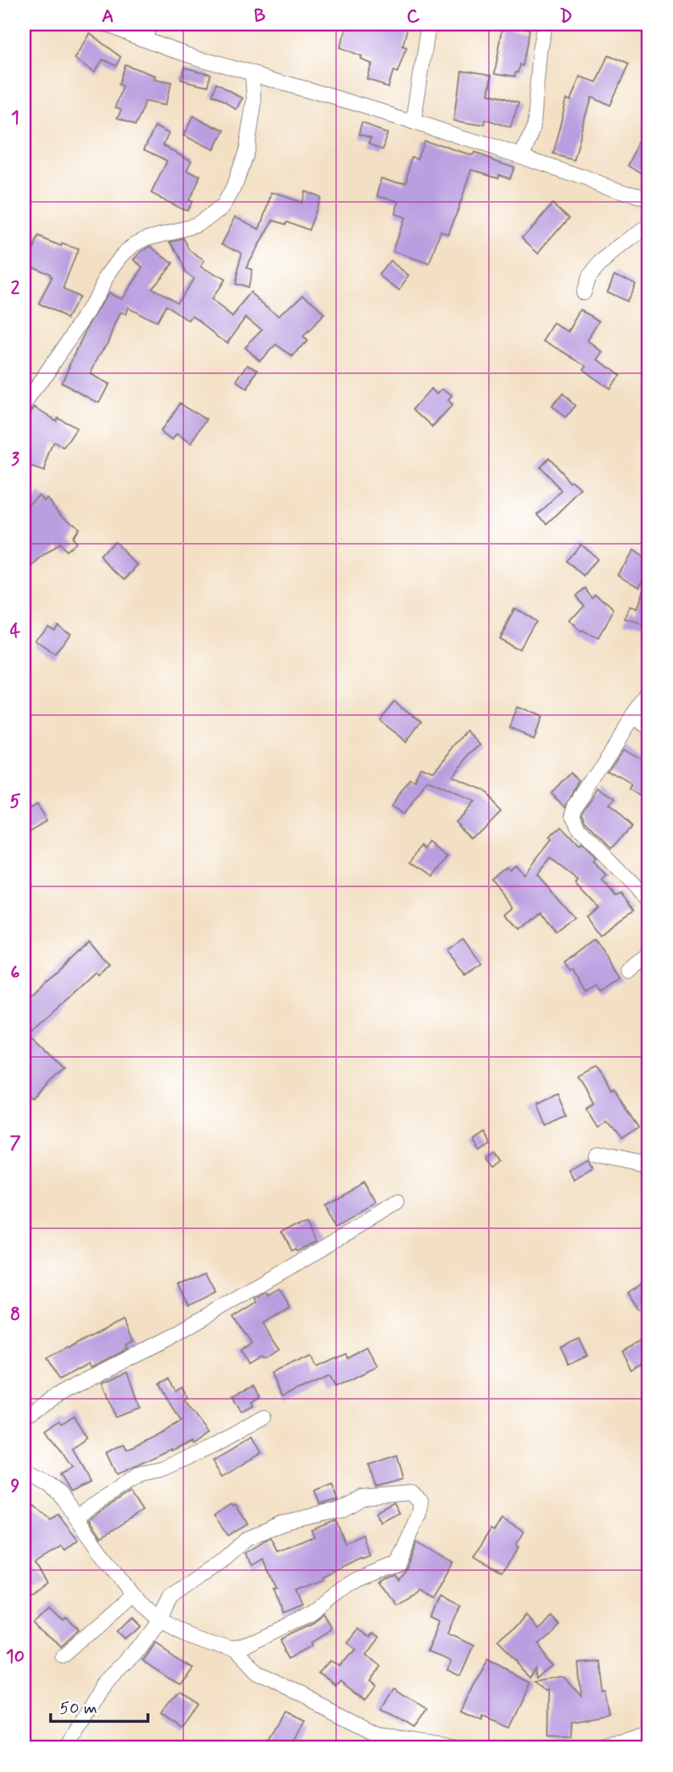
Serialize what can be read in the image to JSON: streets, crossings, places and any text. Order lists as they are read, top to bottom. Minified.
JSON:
{"scale_bar":"50 m","grid":{"columns":["A","B","C","D"],"rows":["1","2","3","4","5","6","7","8","9","10"]}}
